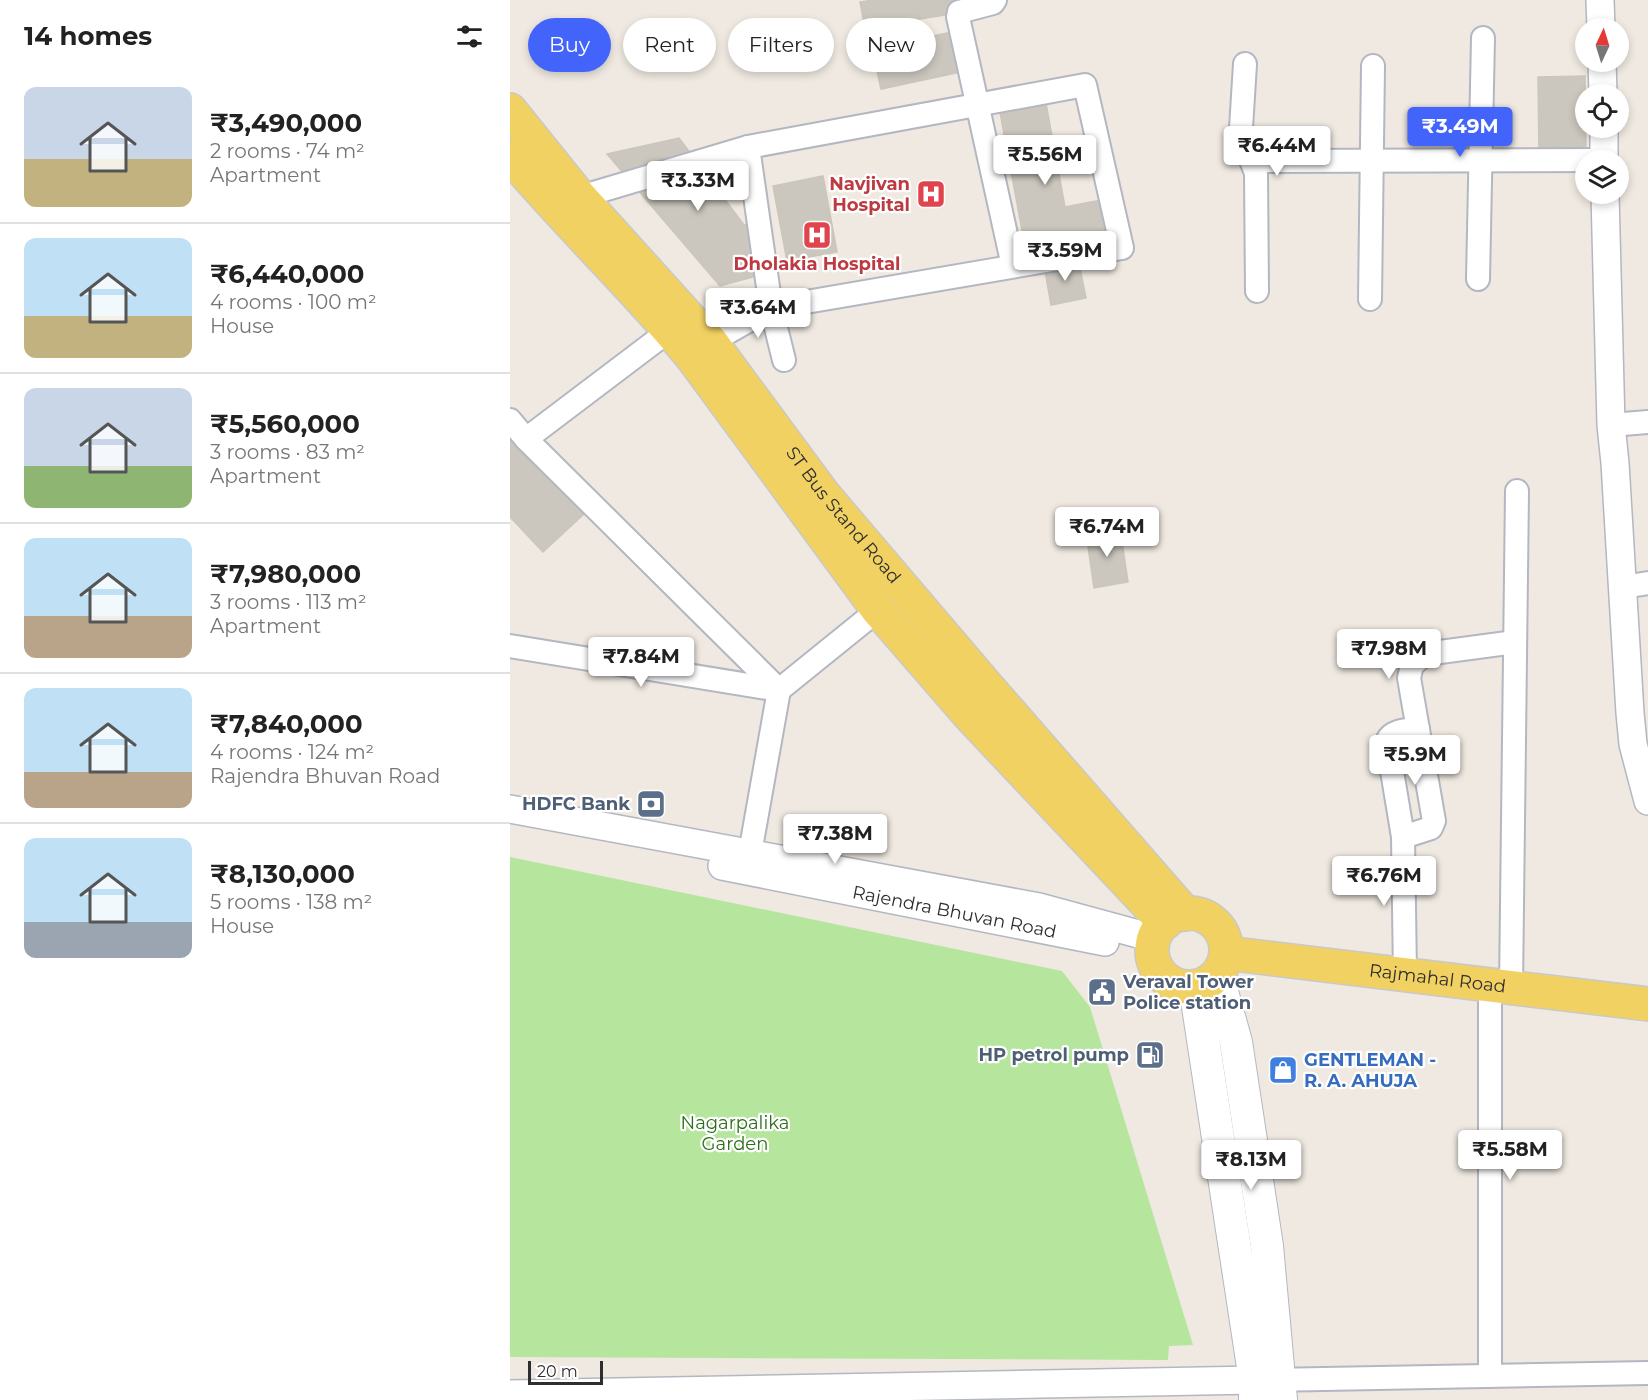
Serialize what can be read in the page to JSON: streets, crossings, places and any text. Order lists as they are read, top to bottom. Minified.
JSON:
{"streets":{"main road":["ST Bus Stand Road","Rajmahal Road"],"street":["Rajendra Bhuvan Road"]},"crossings":[["ST Bus Stand Road","Rajendra Bhuvan Road"],["ST Bus Stand Road","Rajmahal Road"],["Rajendra Bhuvan Road","Rajmahal Road"]],"parks":["Nagarpalika Garden"],"places":{"hospital":["Navjivan Hospital","Dholakia Hospital"],"bank":["HDFC Bank"],"public building":["Veraval Tower Police station"],"fuel station":["HP petrol pump"],"shop":["GENTLEMAN - R. A. AHUJA"]},"scale_bar":"20 m","north":"top","page":{"heading":"14 homes","chip":["Buy","Rent","Filters","New"],"list":[{"name":"₹3,490,000","note":"2 rooms · 74 m² · Apartment"},{"name":"₹6,440,000","note":"4 rooms · 100 m² · House"},{"name":"₹5,560,000","note":"3 rooms · 83 m² · Apartment"},{"name":"₹7,980,000","note":"3 rooms · 113 m² · Apartment"},{"name":"₹7,840,000","note":"4 rooms · 124 m² · Rajendra Bhuvan Road"},{"name":"₹8,130,000","note":"5 rooms · 138 m² · House"}],"price":["₹3.49M","₹6.44M","₹5.56M","₹3.33M","₹3.59M","₹3.64M","₹6.74M","₹7.98M","₹7.84M","₹5.9M","₹7.38M","₹6.76M","₹5.58M","₹8.13M"],"scale":"20 m"}}
